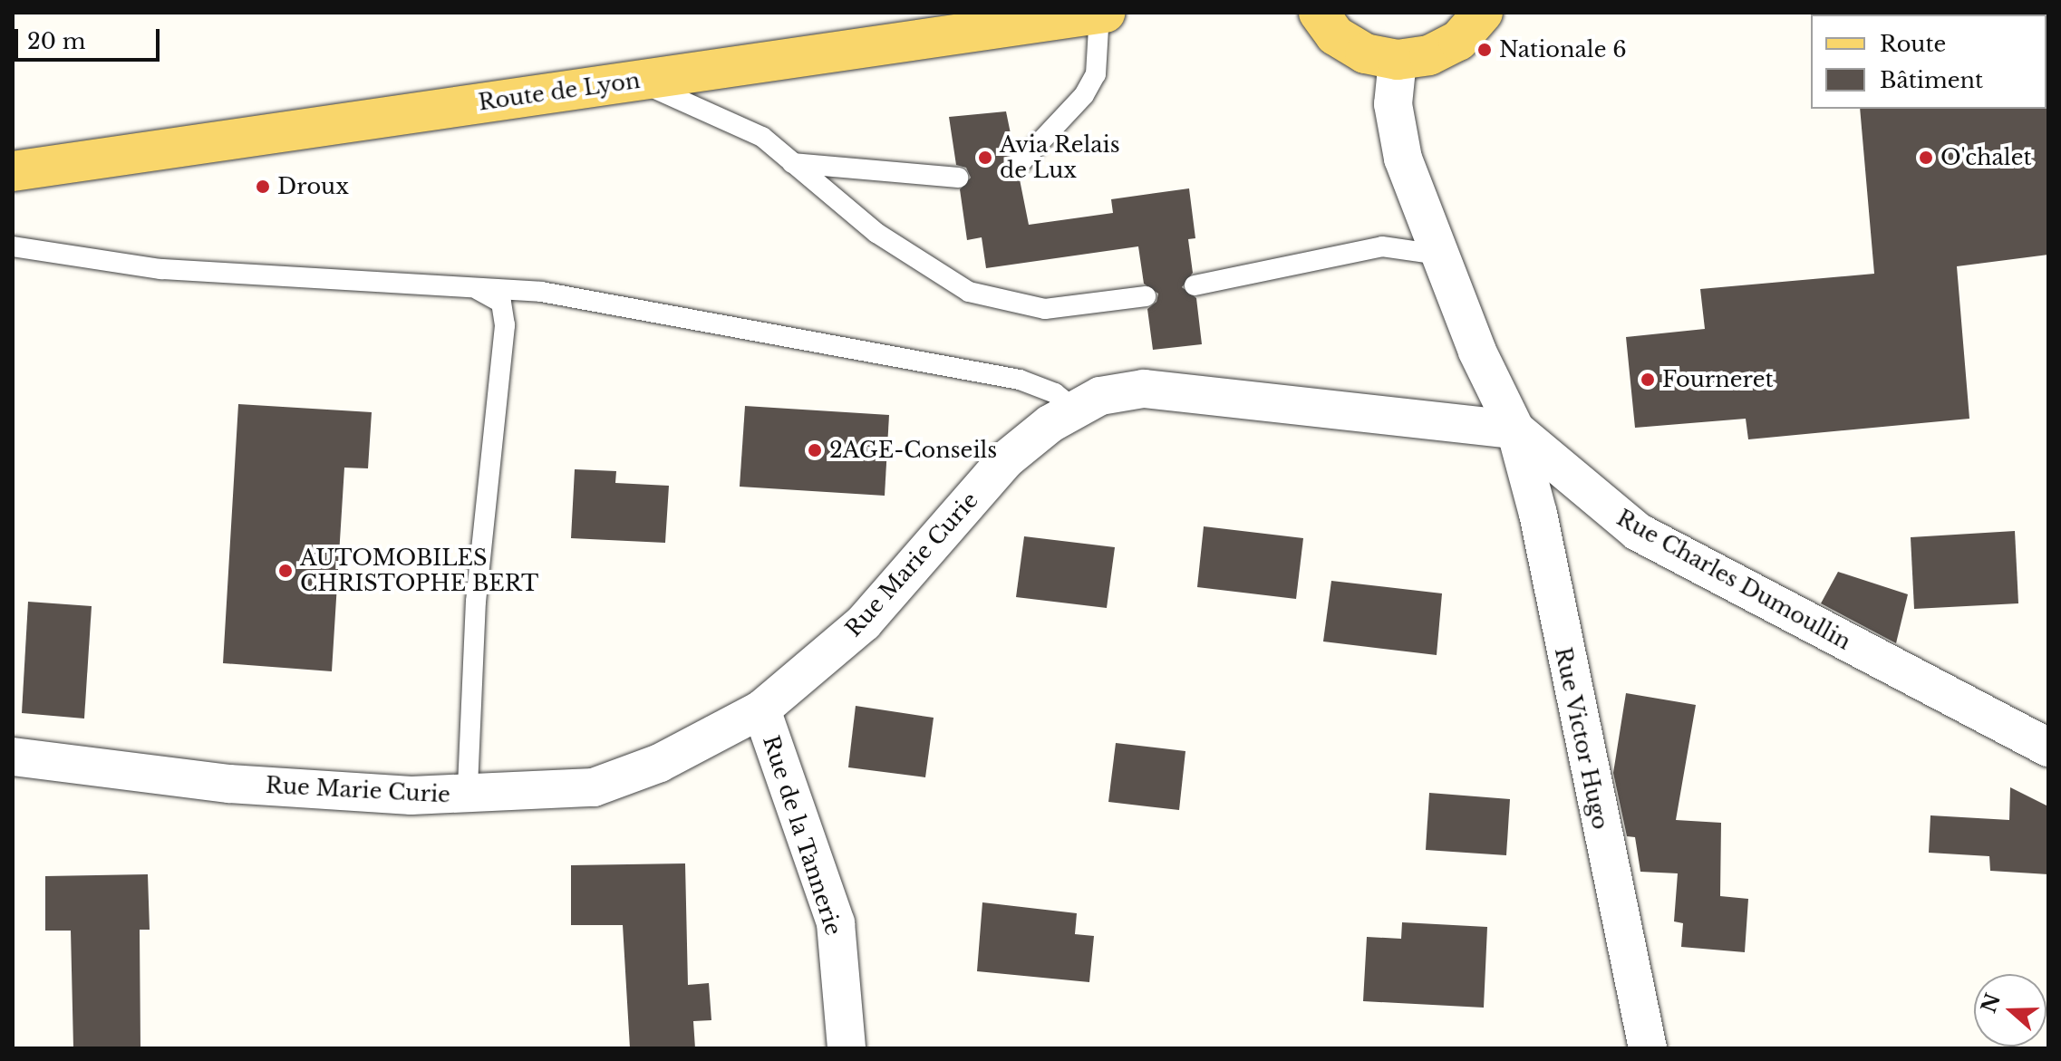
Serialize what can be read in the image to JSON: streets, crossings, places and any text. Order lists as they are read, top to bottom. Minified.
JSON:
{"streets":{"main road":["Route de Lyon"],"street":["Rue Marie Curie","Rue Charles Dumoullin","Rue Victor Hugo","Rue de la Tannerie"]},"crossings":[["Rue Marie Curie","Rue Charles Dumoullin"],["Rue Marie Curie","Rue Victor Hugo"],["Rue Marie Curie","Rue de la Tannerie"],["Rue Charles Dumoullin","Rue Victor Hugo"]],"places":["Nationale 6","Avia Relais de Lux","O'chalet","Droux","Fourneret","2AGE-Conseils","AUTOMOBILES CHRISTOPHE BERT"],"legend":["Route","Bâtiment"],"scale_bar":"20 m","north":"left"}
